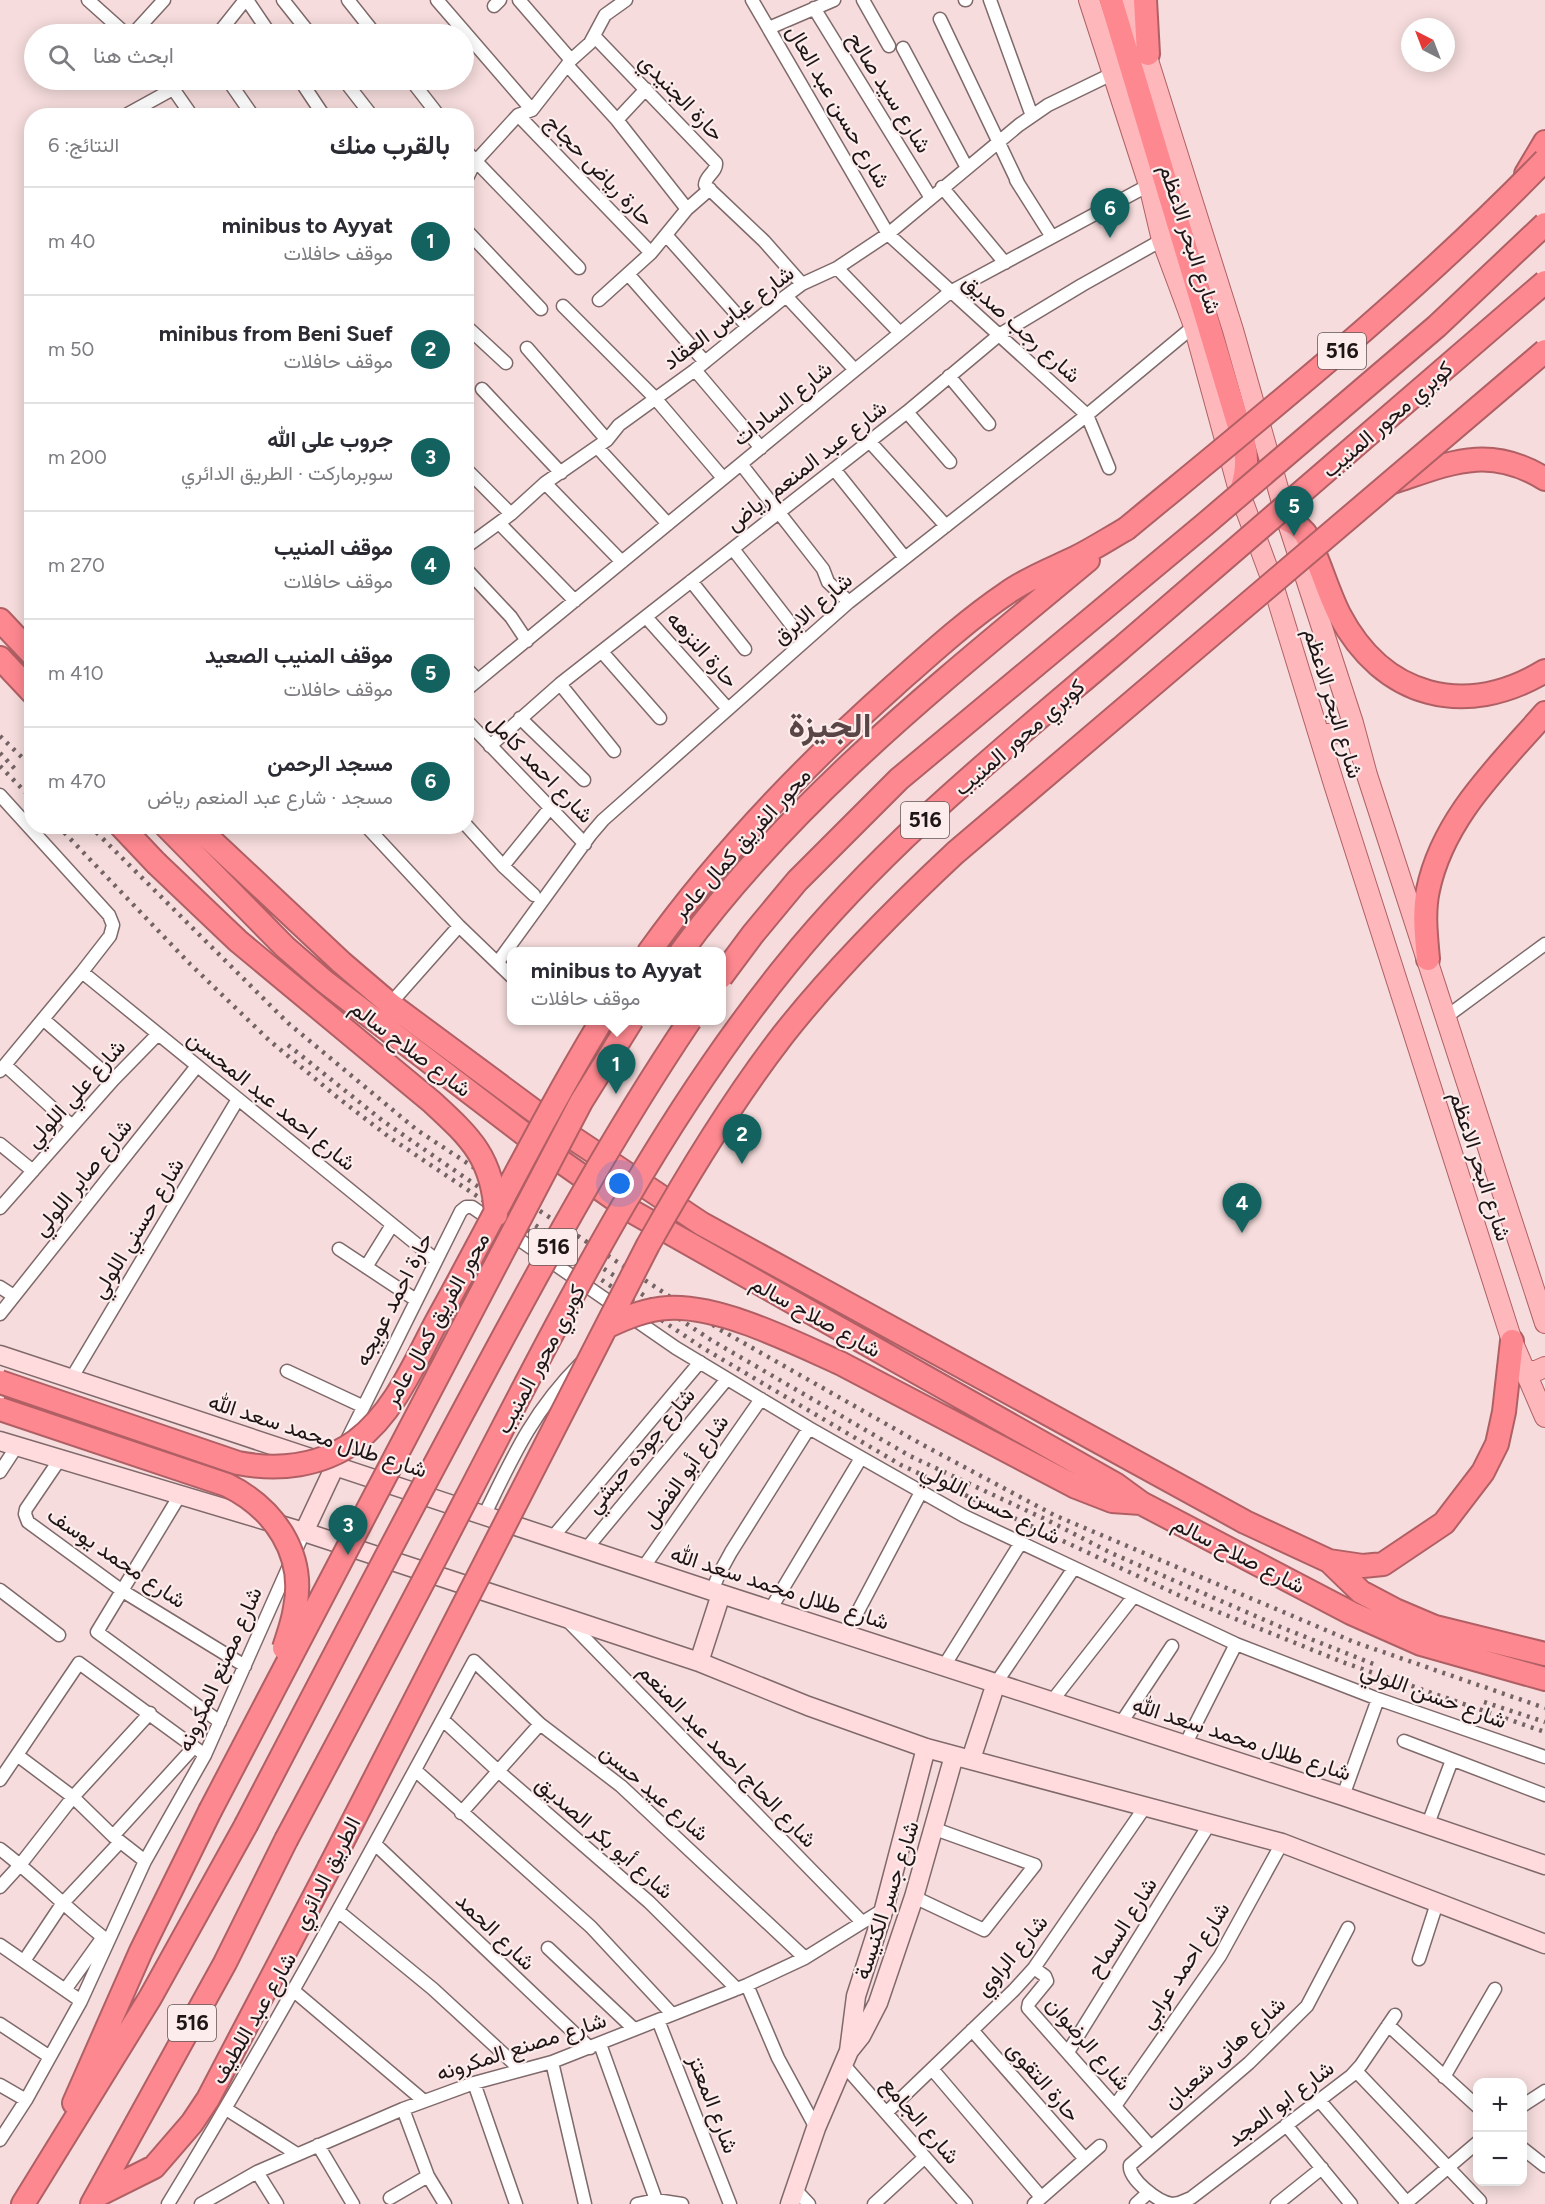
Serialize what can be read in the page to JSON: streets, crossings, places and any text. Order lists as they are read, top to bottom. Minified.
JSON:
{"streets":{"highway":["516","كوبري محور المنيب","محور الفريق كمال عامر","شارع صلاح سالم","الطريق الدائري"],"main road":["شارع البحر الاعظم","شارع طلال محمد سعد الله","شارع جسر الكنيسة"],"street":["شارع سيد صالح","حارة الجنيدي","شارع حسن عبد العال","حارة رياض حجاج","شارع عباس العقاد","شارع رجب صديق","شارع السادات","شارع عبد المنعم رياض","شارع الابرق","حارة النزهه","شارع احمد كامل","شارع علي اللولي","شارع احمد عبد المحسن","شارع صابر اللولي","شارع حسني اللولي","حارة احمد عويجه","شارع جوده حبشي","شارع أبو الفضل","شارع حسن اللولي","شارع محمد يوسف","شارع مصنع المكرونه","شارع الحاج احمد عبد المنعم","شارع عيد حسن","شارع أبو بكر الصديق","شارع السماح","شارع الحمد","شارع الراوي","شارع احمد عرابي","شارع عبد اللطيف","شارع الرضوان","شارع هانى شعبان","حارة التقوى","شارع ابو المجد","شارع المعتز","شارع الجامع"]},"crossings":[["شارع سيد صالح","شارع عباس العقاد"],["شارع حسن عبد العال","شارع عباس العقاد"],["شارع حسن عبد العال","شارع رجب صديق"],["شارع البحر الاعظم","شارع عباس العقاد"],["شارع البحر الاعظم","شارع السادات"],["شارع البحر الاعظم","شارع عبد المنعم رياض"],["شارع البحر الاعظم","شارع الابرق"],["شارع عباس العقاد","شارع رجب صديق"],["شارع رجب صديق","شارع السادات"],["شارع رجب صديق","شارع عبد المنعم رياض"],["شارع رجب صديق","شارع الابرق"],["516","كوبري محور المنيب"],["516","محور الفريق كمال عامر"],["كوبري محور المنيب","الطريق الدائري"],["شارع عبد المنعم رياض","حارة النزهه"],["شارع عبد المنعم رياض","شارع احمد كامل"],["شارع الابرق","حارة النزهه"],["شارع الابرق","شارع احمد كامل"],["شارع علي اللولي","شارع احمد عبد المحسن"],["شارع احمد عبد المحسن","شارع صابر اللولي"],["شارع احمد عبد المحسن","شارع حسني اللولي"],["شارع احمد عبد المحسن","حارة احمد عويجه"],["شارع حسني اللولي","شارع طلال محمد سعد الله"],["حارة احمد عويجه","شارع طلال محمد سعد الله"],["حارة احمد عويجه","شارع حسن اللولي"],["شارع طلال محمد سعد الله","شارع جوده حبشي"],["شارع طلال محمد سعد الله","شارع أبو الفضل"],["شارع طلال محمد سعد الله","شارع جسر الكنيسة"],["شارع جوده حبشي","شارع حسن اللولي"],["شارع أبو الفضل","شارع حسن اللولي"],["شارع محمد يوسف","شارع مصنع المكرونه"],["شارع مصنع المكرونه","شارع الحاج احمد عبد المنعم"],["شارع مصنع المكرونه","شارع عيد حسن"],["شارع مصنع المكرونه","شارع أبو بكر الصديق"],["شارع مصنع المكرونه","شارع جسر الكنيسة"],["شارع مصنع المكرونه","شارع الحمد"],["شارع مصنع المكرونه","شارع المعتز"],["شارع عيد حسن","شارع عبد اللطيف"],["شارع أبو بكر الصديق","شارع عبد اللطيف"],["شارع جسر الكنيسة","شارع الجامع"],["شارع السماح","شارع الرضوان"],["شارع الحمد","شارع عبد اللطيف"],["شارع الراوي","شارع الرضوان"],["شارع الراوي","حارة التقوى"],["شارع الراوي","شارع الجامع"],["شارع احمد عرابي","شارع الرضوان"],["شارع الرضوان","شارع هانى شعبان"],["شارع هانى شعبان","شارع ابو المجد"]],"districts":["الجيزة"],"north":"top left","page":{"search":"ابحث هنا","heading":["بالقرب منك","النتائج: 6"],"list":[{"mark":"1","name":"minibus to Ayyat","note":"موقف حافلات","value":"40 m"},{"mark":"2","name":"minibus from Beni Suef","note":"موقف حافلات","value":"50 m"},{"mark":"3","name":"جروب على الله","note":"سوبرماركت · الطريق الدائري","value":"200 m"},{"mark":"4","name":"موقف المنيب","note":"موقف حافلات","value":"270 m"},{"mark":"5","name":"موقف المنيب الصعيد","note":"موقف حافلات","value":"410 m"},{"mark":"6","name":"مسجد الرحمن","note":"مسجد · شارع عبد المنعم رياض","value":"470 m"}],"pins":["6","5","1","2","4","3"],"popup":["minibus to Ayyat","موقف حافلات"],"map_buttons":["+","−"]}}
